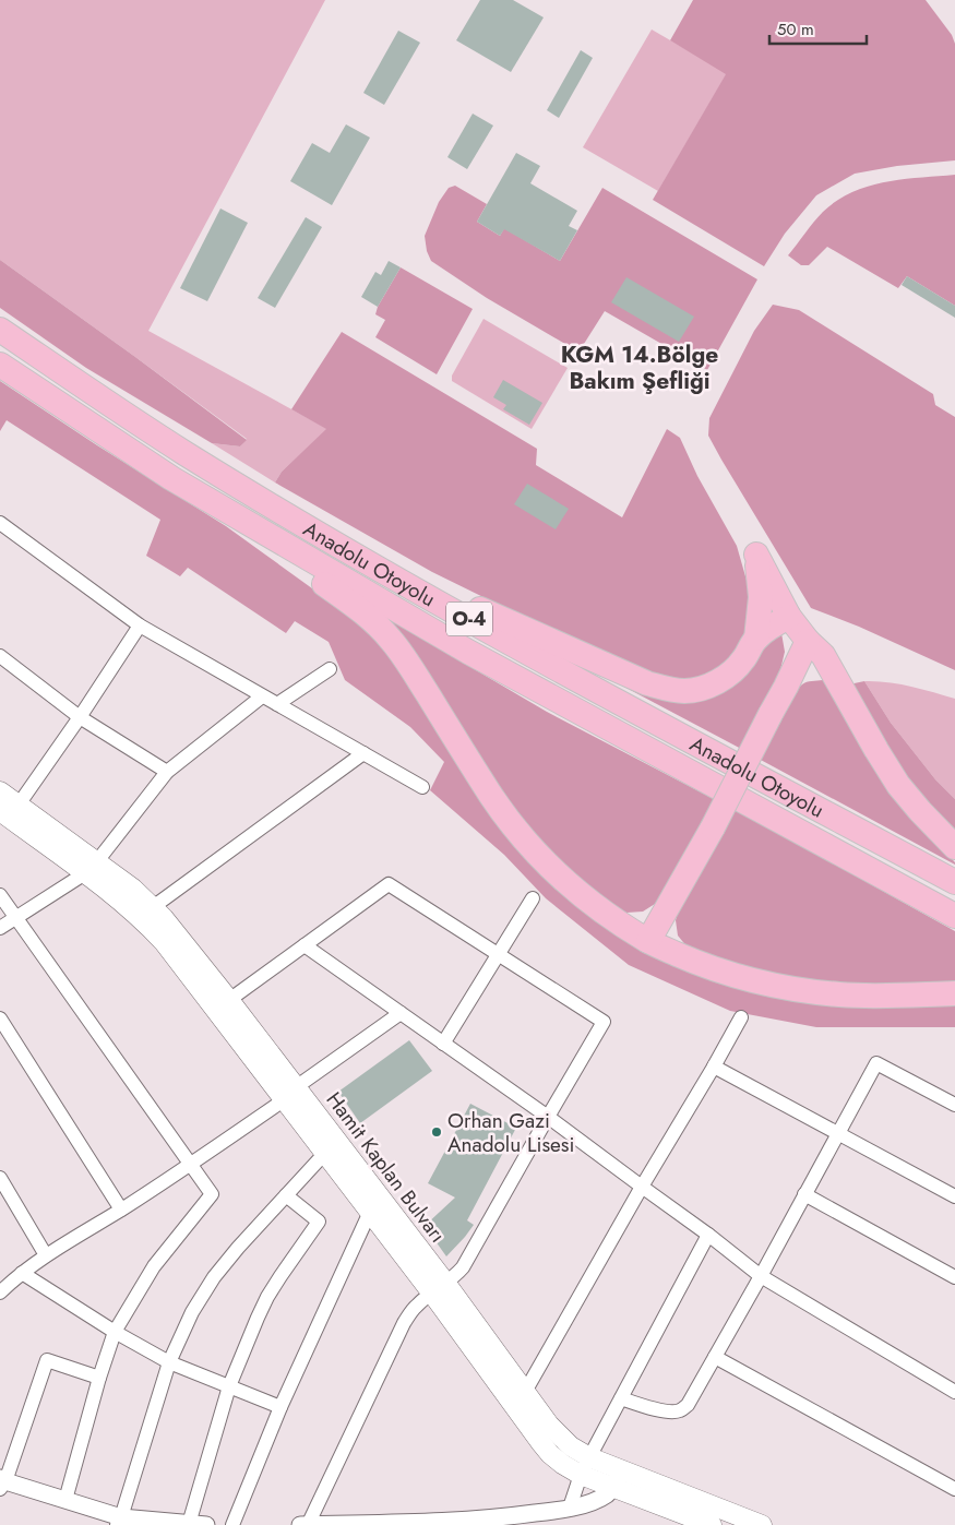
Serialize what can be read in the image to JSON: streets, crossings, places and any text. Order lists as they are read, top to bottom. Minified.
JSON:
{"streets":{"highway":["Anadolu Otoyolu","O-4"],"main road":["Hamit Kaplan Bulvarı"]},"districts":["KGM 14.Bölge Bakım Şefliği"],"places":["Orhan Gazi Anadolu Lisesi"],"scale_bar":"50 m"}
